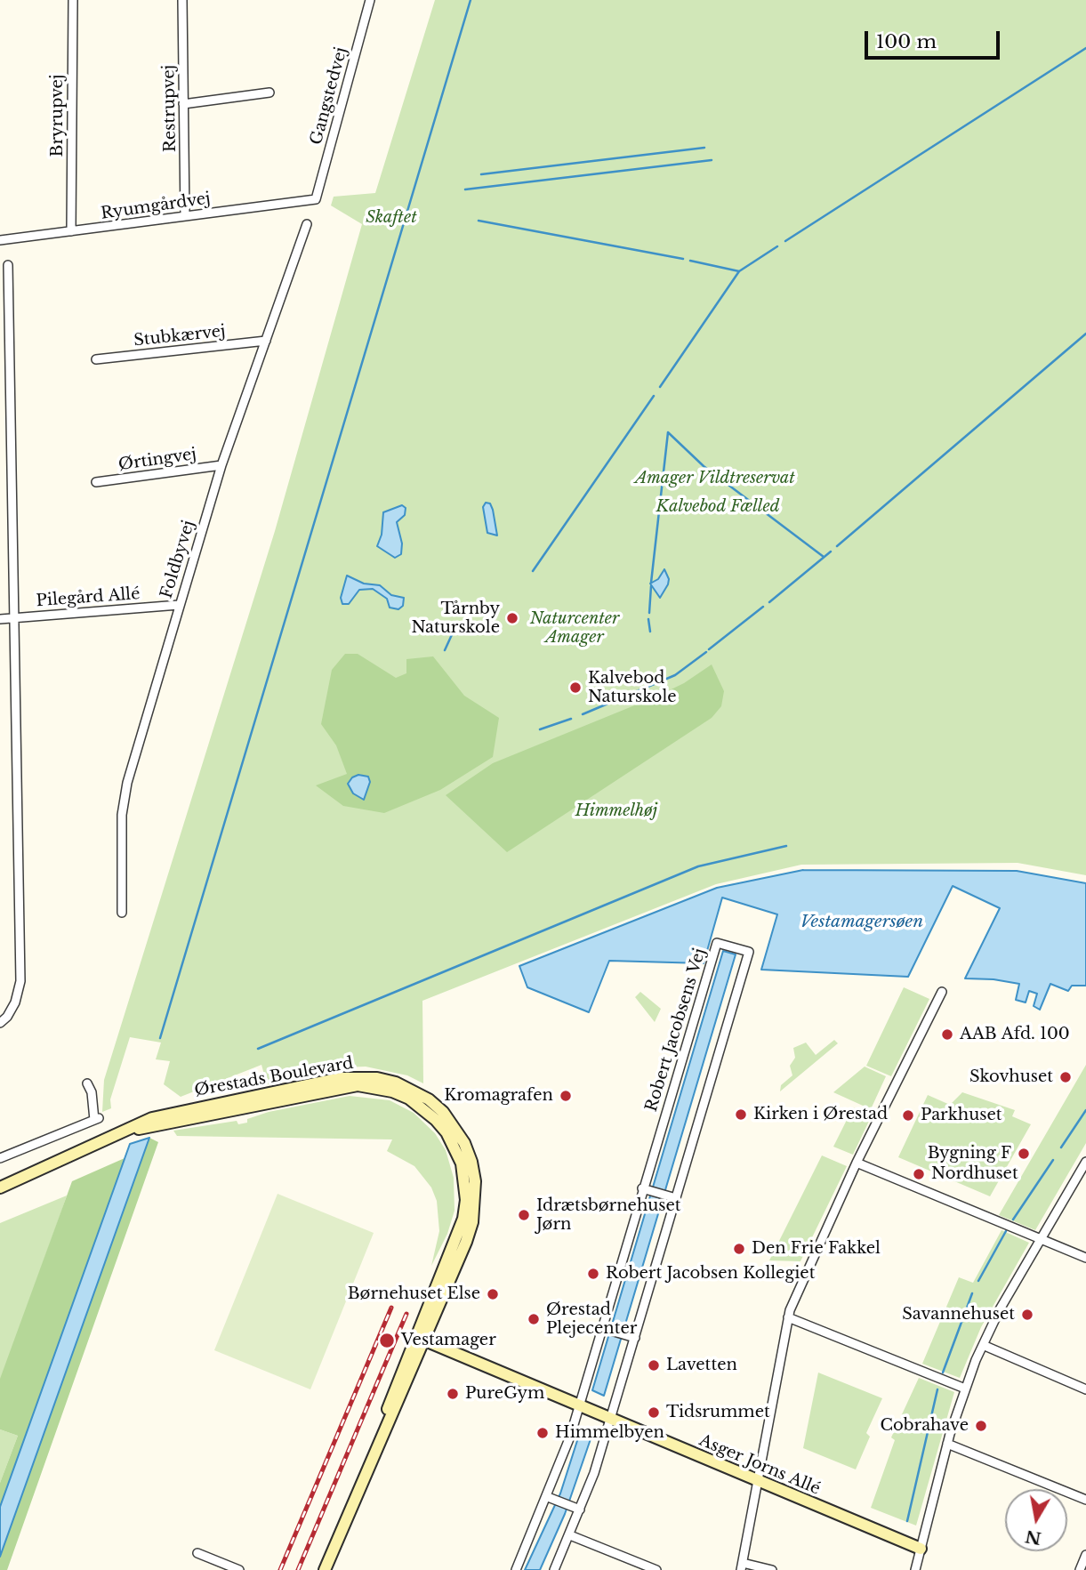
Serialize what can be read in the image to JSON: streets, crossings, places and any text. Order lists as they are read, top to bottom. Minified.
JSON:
{"streets":{"street":["Gangstedvej","Restrupvej","Bryrupvej","Ryumgårdvej","Stubkærvej","Ørtingvej","Foldbyvej","Pilegård Allé","Robert Jacobsens Vej","Ørestads Boulevard","Asger Jorns Allé"]},"crossings":[["Gangstedvej","Ryumgårdvej"],["Restrupvej","Ryumgårdvej"],["Bryrupvej","Ryumgårdvej"],["Stubkærvej","Foldbyvej"],["Ørtingvej","Foldbyvej"],["Foldbyvej","Pilegård Allé"],["Robert Jacobsens Vej","Asger Jorns Allé"],["Ørestads Boulevard","Asger Jorns Allé"]],"water":["Vestamagersøen"],"parks":["Skaftet","Amager Vildtreservat","Kalvebod Fælled","Naturcenter Amager","Himmelhøj"],"places":["Tårnby Naturskole","Kalvebod Naturskole","AAB Afd. 100","Skovhuset","Kromagrafen","Kirken i Ørestad","Parkhuset","Bygning F","Nordhuset","Idrætsbørnehuset Jørn","Den Frie Fakkel","Robert Jacobsen Kollegiet","Børnehuset Else","Savannehuset","Ørestad Plejecenter","Vestamager","Lavetten","PureGym","Tidsrummet","Cobrahave","Himmelbyen"],"scale_bar":"100 m","north":"bottom"}
